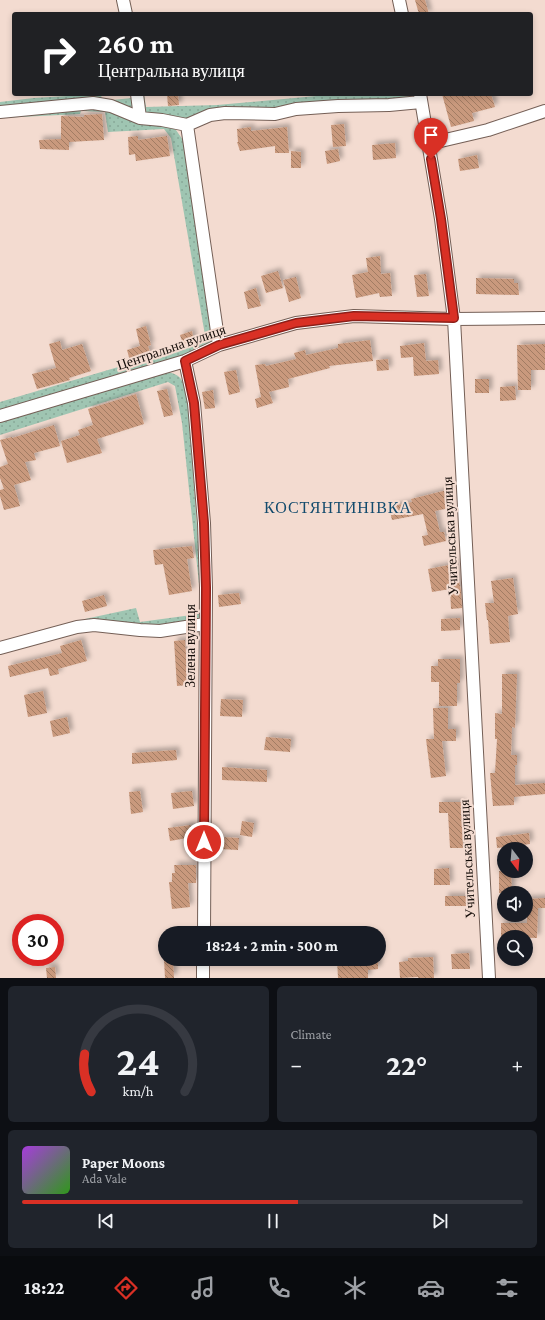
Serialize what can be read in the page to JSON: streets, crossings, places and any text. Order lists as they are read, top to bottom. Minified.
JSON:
{"streets":{"street":["Центральна вулиця","Учительська вулиця","Зелена вулиця"]},"crossings":[["Центральна вулиця","Учительська вулиця"],["Центральна вулиця","Зелена вулиця"]],"districts":["КОСТЯНТИНІВКА"],"north":"bottom","page":{"turn":["260 m","Центральна вулиця"],"limit":"30","trip":"18:24 · 2 min · 500 m","tile":"Climate","heat":["−","22°","+"],"song":["Paper Moons","Ada Vale"],"tabs":"18:22","gauge":["24","km/h"]}}
